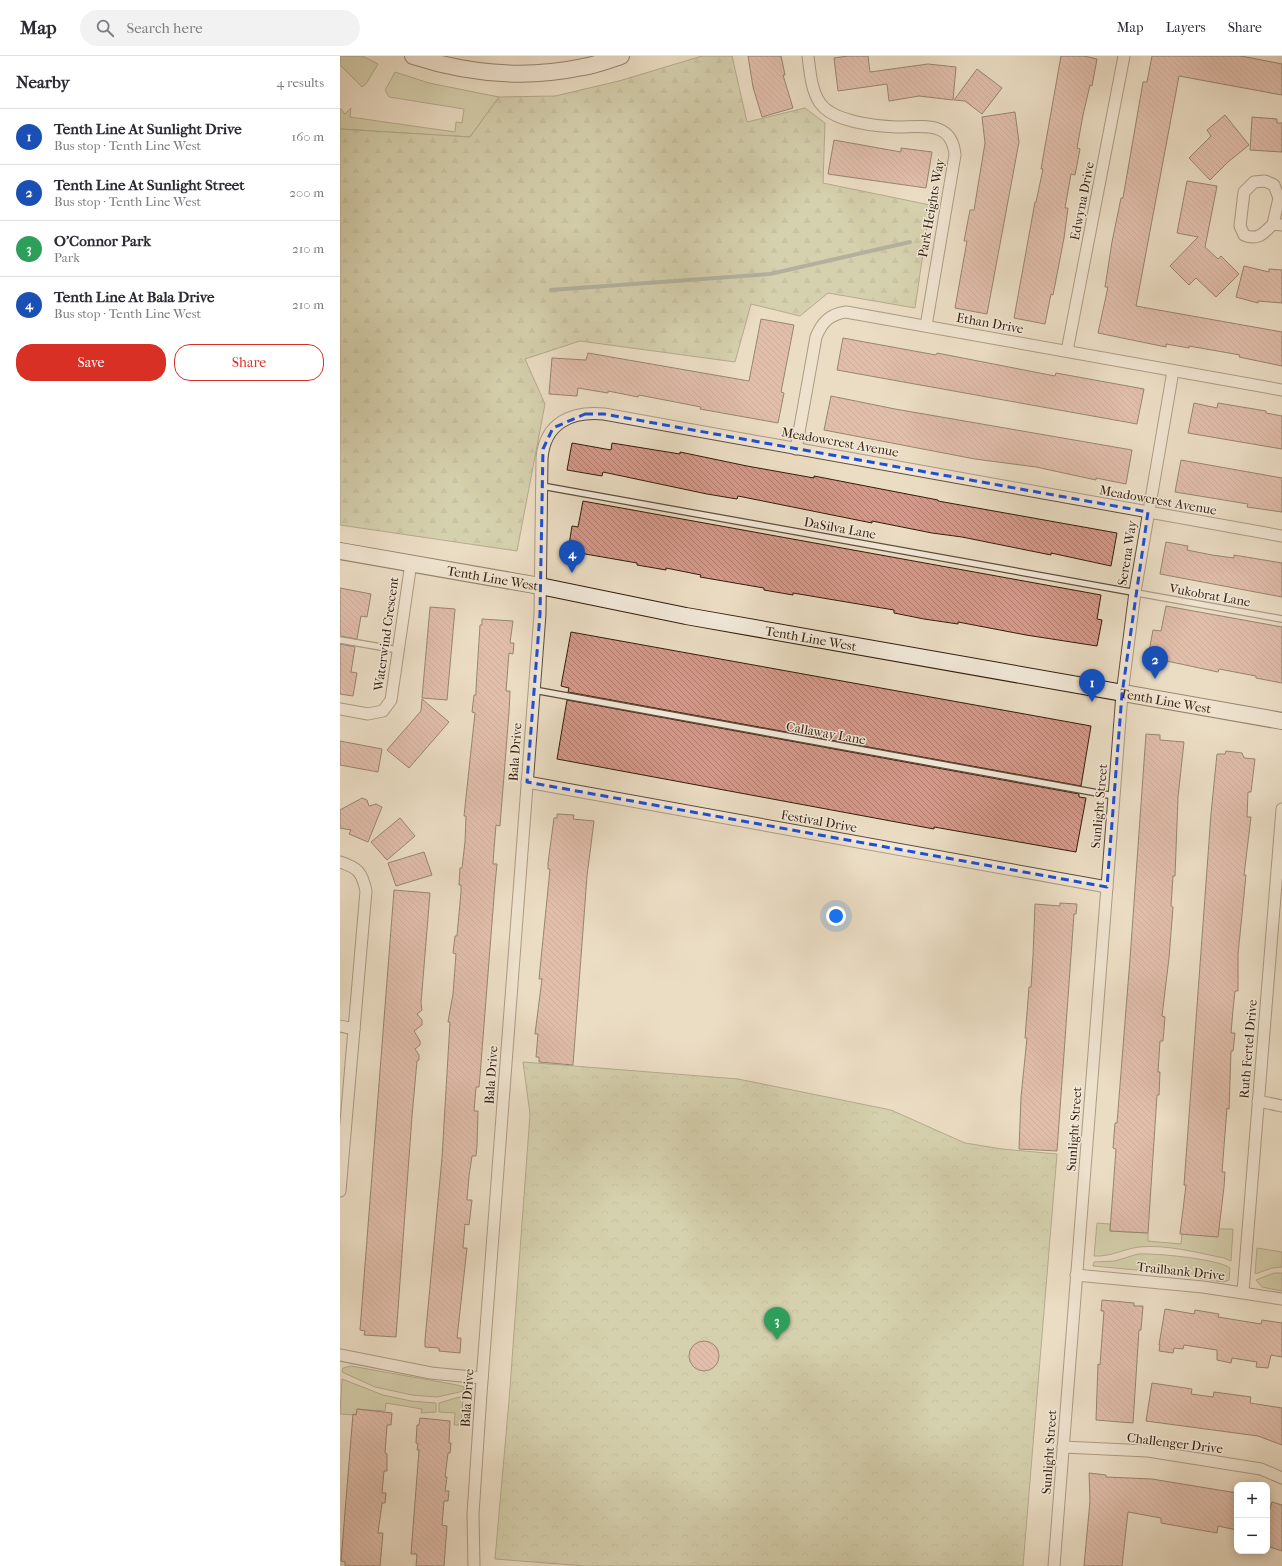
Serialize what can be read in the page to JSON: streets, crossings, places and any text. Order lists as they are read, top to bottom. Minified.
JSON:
{"streets":{"street":["Edwyna Drive","Park Heights Way","Ethan Drive","Meadowcrest Avenue","Serena Way","Tenth Line West","Waterwind Crescent","Bala Drive","Sunlight Street","Festival Drive","Ruth Fertel Drive","Trailbank Drive","Challenger Drive"],"lane":["DaSilva Lane","Vukobrat Lane","Callaway Lane"]},"crossings":[["Edwyna Drive","Ethan Drive"],["Park Heights Way","Ethan Drive"],["Ethan Drive","Meadowcrest Avenue"],["Ethan Drive","Serena Way"],["Meadowcrest Avenue","DaSilva Lane"],["Meadowcrest Avenue","Serena Way"],["Meadowcrest Avenue","Tenth Line West"],["Meadowcrest Avenue","Bala Drive"],["DaSilva Lane","Serena Way"],["DaSilva Lane","Vukobrat Lane"],["Serena Way","Tenth Line West"],["Serena Way","Vukobrat Lane"],["Serena Way","Sunlight Street"],["Tenth Line West","Waterwind Crescent"],["Tenth Line West","Bala Drive"],["Tenth Line West","Sunlight Street"],["Callaway Lane","Bala Drive"],["Callaway Lane","Sunlight Street"],["Bala Drive","Festival Drive"],["Sunlight Street","Festival Drive"],["Sunlight Street","Trailbank Drive"],["Sunlight Street","Challenger Drive"],["Ruth Fertel Drive","Trailbank Drive"]],"page":{"header":"Map","search":"Search here","nav":["Map","Layers","Share"],"heading":["Nearby","4 results"],"list":[{"mark":"1","name":"Tenth Line At Sunlight Drive","note":"Bus stop · Tenth Line West","value":"160 m"},{"mark":"2","name":"Tenth Line At Sunlight Street","note":"Bus stop · Tenth Line West","value":"200 m"},{"mark":"3","name":"O'Connor Park","note":"Park","value":"210 m"},{"mark":"4","name":"Tenth Line At Bala Drive","note":"Bus stop · Tenth Line West","value":"210 m"}],"buttons":["Save","Share"],"pins":["4","2","1","3"],"map_buttons":["+","−"]}}
